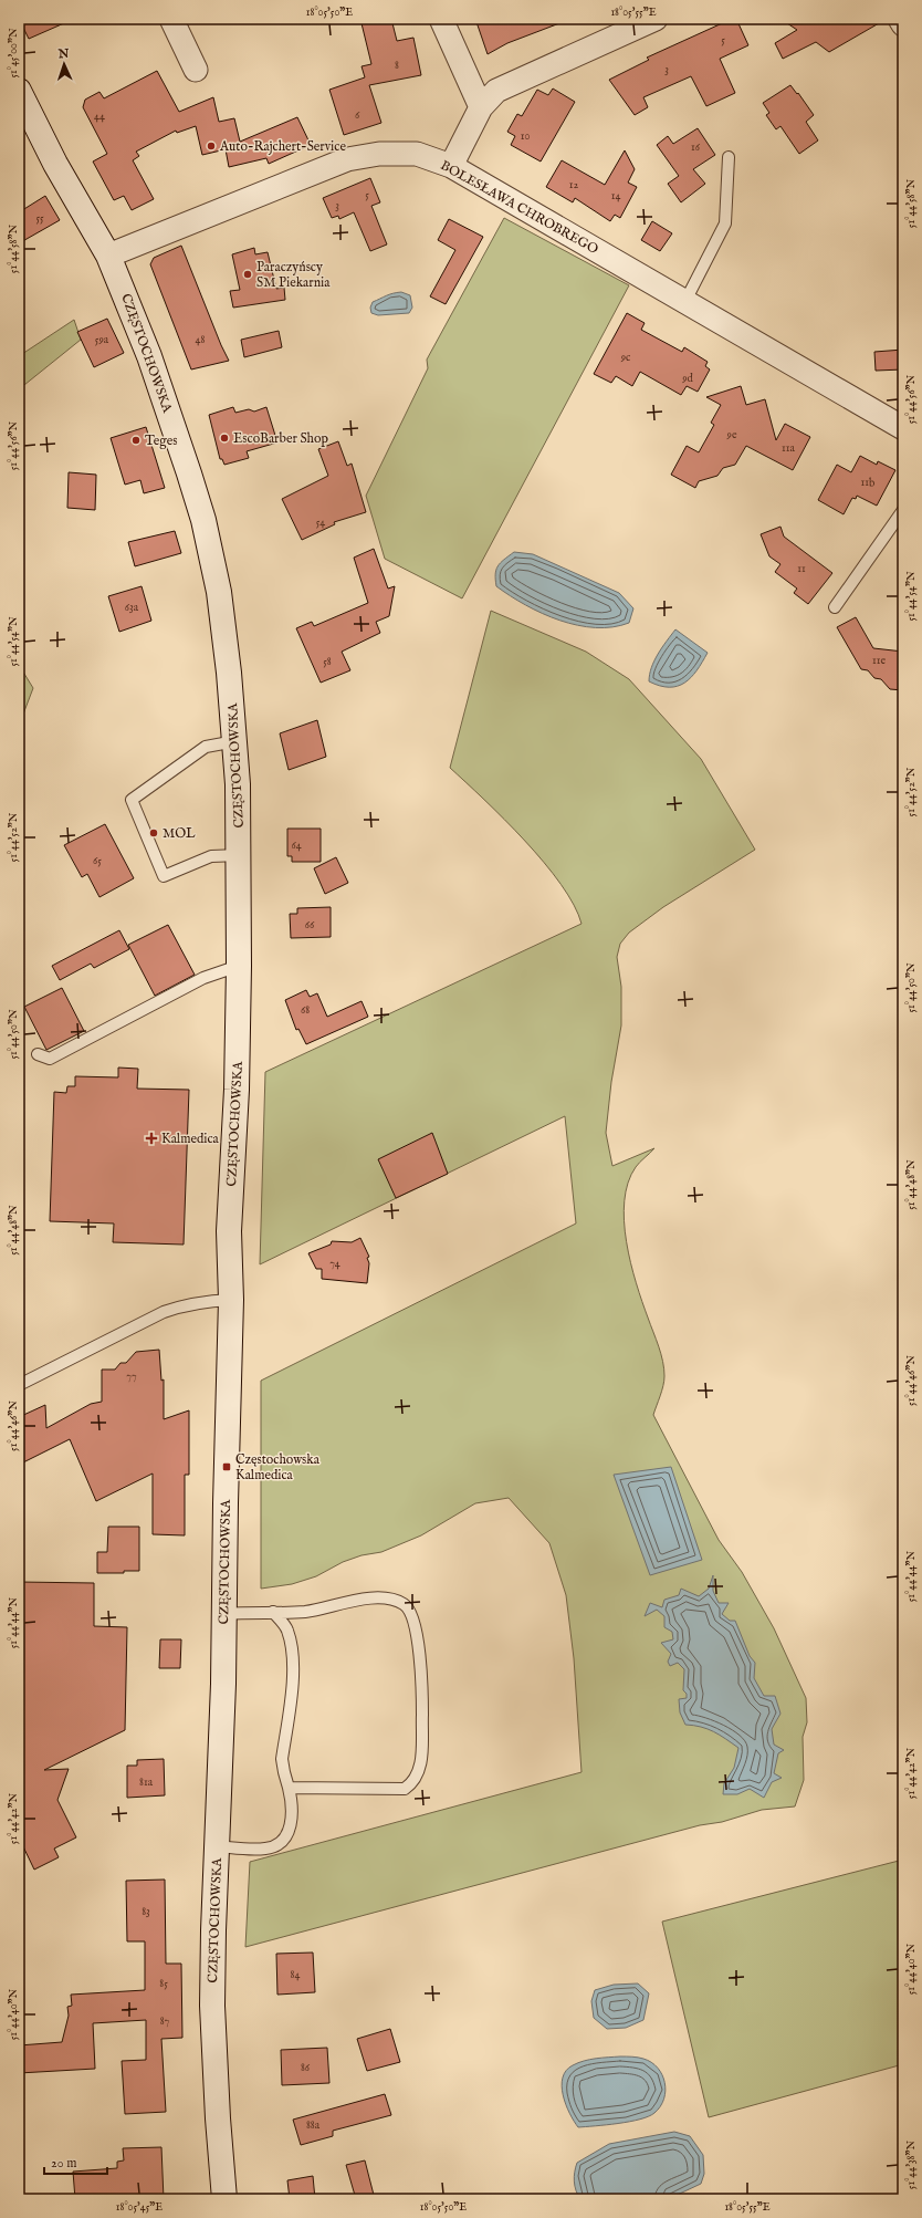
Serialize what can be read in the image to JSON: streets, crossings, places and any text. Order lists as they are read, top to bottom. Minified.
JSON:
{"streets":{"main road":["CZĘSTOCHOWSKA"],"street":["BOLESŁAWA CHROBREGO"]},"crossings":[["BOLESŁAWA CHROBREGO","CZĘSTOCHOWSKA"]],"places":{"other":["Auto-Rajchert-Service","Paraczyńscy SM Piekarnia","EscoBarber Shop","Teges","MOL"],"health":["Kalmedica"],"transit":["Częstochowska Kalmedica"]},"house_numbers":["5","8","3","6","44","10","16","12","5","14","3","55","59a","48","9c","9d","9e","11a","11b","54","11","63a","11e","58","64","65","66","68","74","77","81a","83","84","85","87","86","88a"],"scale_bar":"20 m","north":"top","coordinates":["18°05'50\"E","18°05'55\"E","51°45'00\"N","51°44'58\"N","51°44'56\"N","51°44'54\"N","51°44'52\"N","51°44'50\"N","51°44'48\"N","51°44'46\"N","51°44'44\"N","51°44'42\"N","51°44'40\"N","51°44'38\"N","18°05'45\"E"]}
